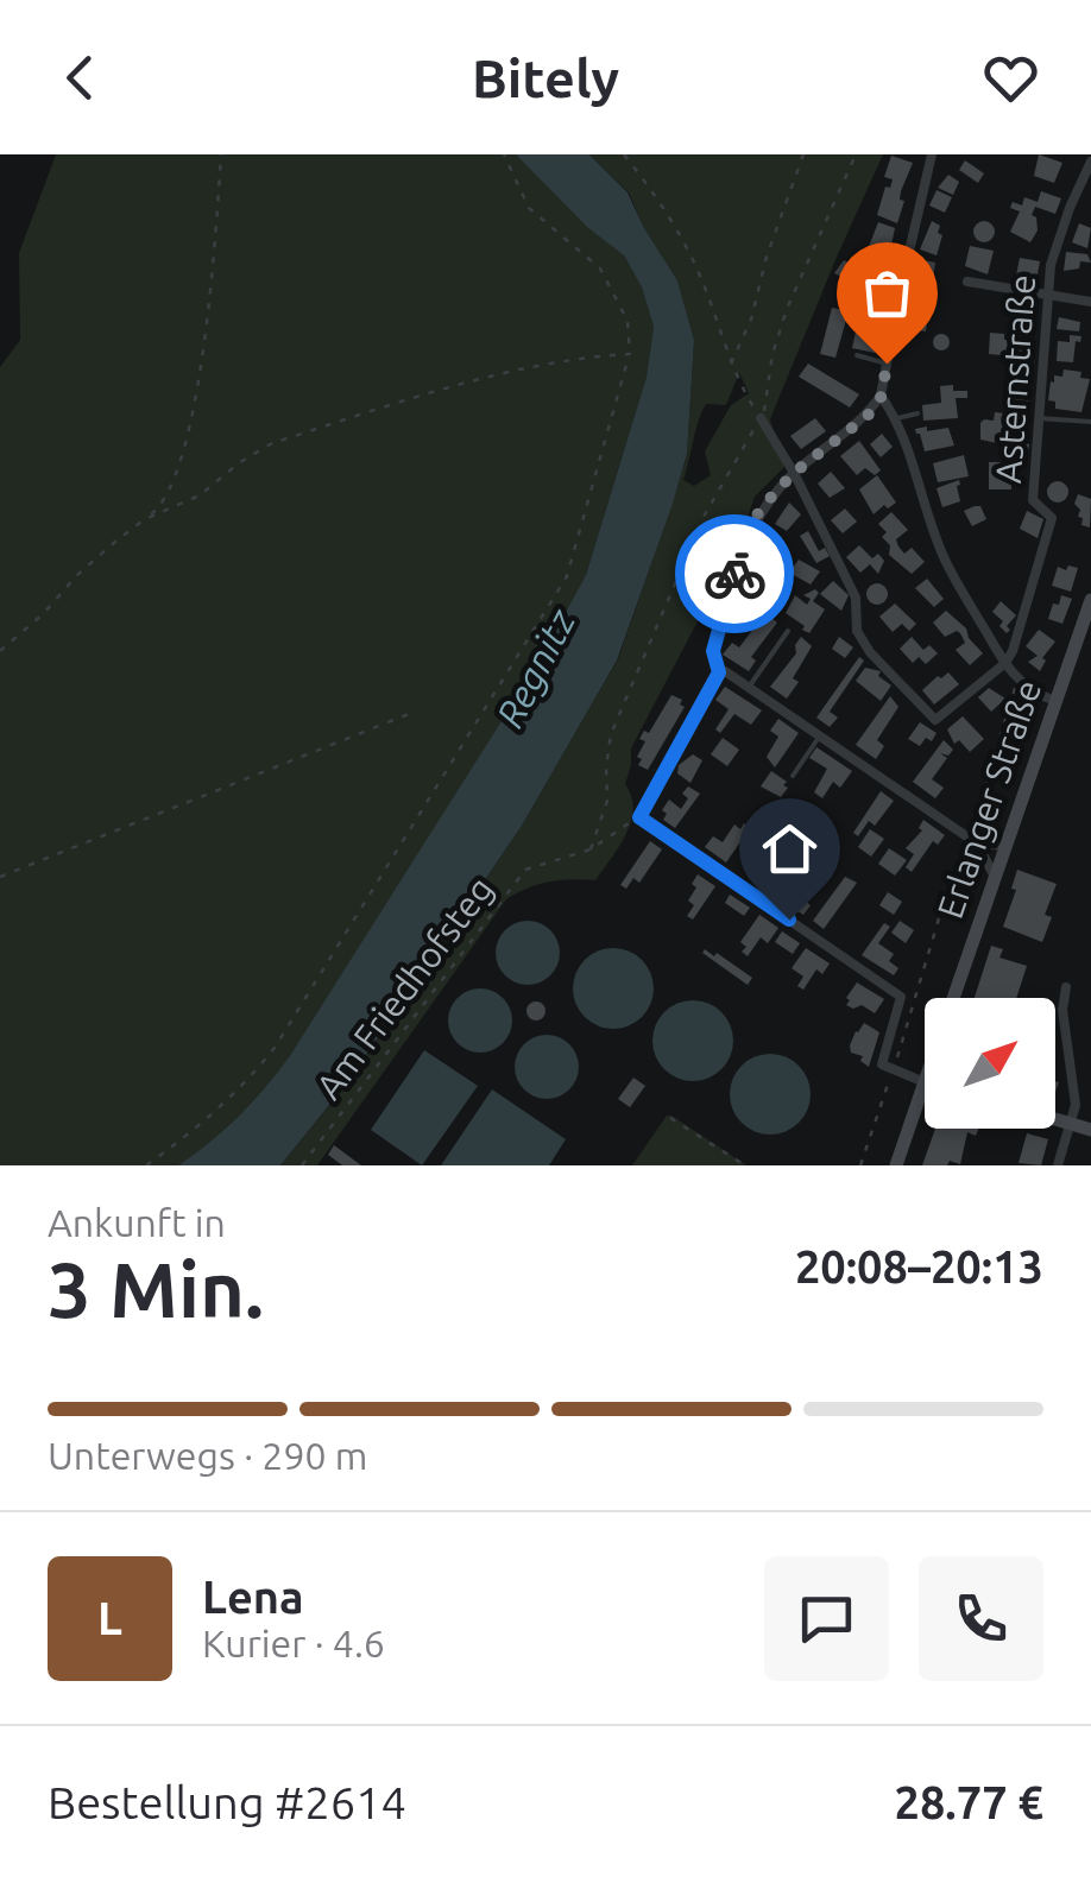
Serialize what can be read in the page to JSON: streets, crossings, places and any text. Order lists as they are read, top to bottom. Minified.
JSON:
{"streets":{"main road":["Erlanger Straße"],"street":["Asternstraße"],"path":["Am Friedhofsteg"]},"water":["Regnitz"],"north":"top right","page":{"header":"Bitely","heading":["3 Min.","Ankunft in","20:08–20:13"],"panel":["Lena","Kurier · 4.6","Bestellung #2614","28.77 €"],"bar":"Unterwegs · 290 m","round":"L"}}
